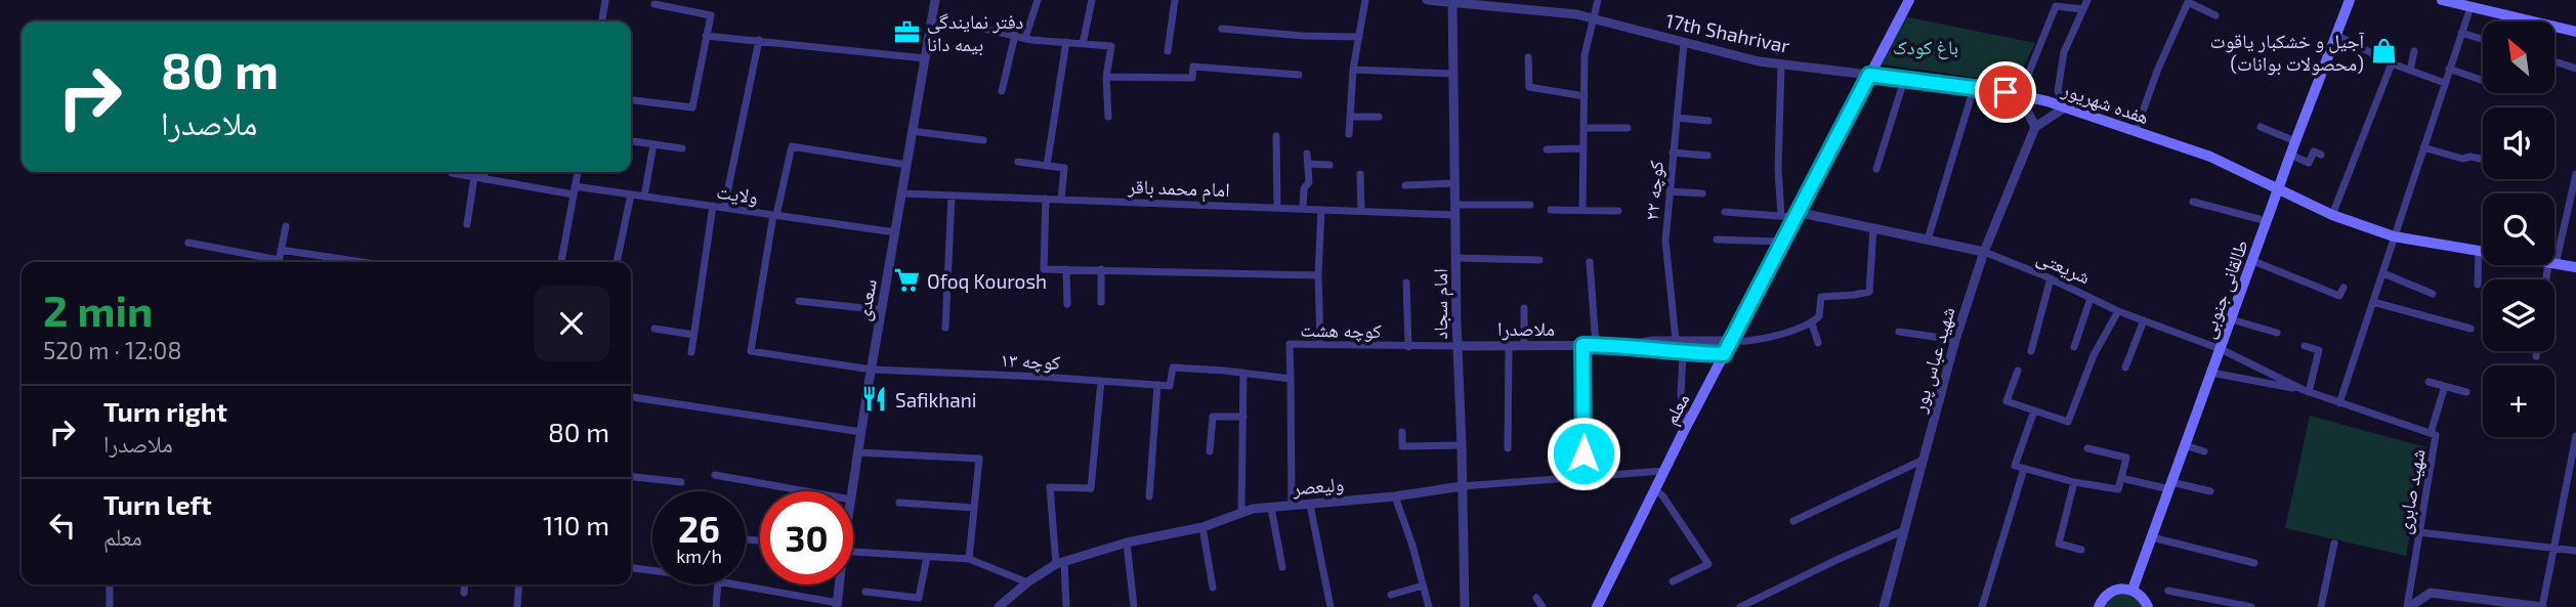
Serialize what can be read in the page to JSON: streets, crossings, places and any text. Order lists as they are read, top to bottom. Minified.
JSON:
{"streets":{"main road":["هفده شهریور","طالقانی جنوبی","معلم"],"street":["17th Shahrivar","امام محمد باقر","کوچه ۲۲","ولایت","شریعتی","سعدی","امام سجاد","ملاصدرا","کوچه هشت","شهید عباس پور","کوچه ۱۳","ولیعصر","شهید صابری"]},"crossings":[["17th Shahrivar","هفده شهریور"],["17th Shahrivar","کوچه ۲۲"],["17th Shahrivar","امام سجاد"],["17th Shahrivar","معلم"],["هفده شهریور","طالقانی جنوبی"],["هفده شهریور","معلم"],["امام محمد باقر","سعدی"],["امام محمد باقر","امام سجاد"],["ولایت","سعدی"],["ولایت","کوچه ۱۳"],["شریعتی","طالقانی جنوبی"],["شریعتی","شهید عباس پور"],["شریعتی","معلم"],["شریعتی","شهید صابری"],["سعدی","کوچه ۱۳"],["امام سجاد","ملاصدرا"],["امام سجاد","کوچه هشت"],["امام سجاد","ولیعصر"],["ملاصدرا","کوچه هشت"],["ملاصدرا","معلم"],["معلم","ولیعصر"]],"parks":["باغ کودک"],"places":{"office":["دفتر نمایندگی بیمه دانا"],"shop":["آجیل و خشکبار یاقوت (محصولات بوانات)"],"supermarket":["Ofoq Kourosh"],"restaurant":["Safikhani"]},"north":"top left","page":{"map_buttons":"+","turn":["80 m","ملاصدرا"],"heading":["2 min","520 m · 12:08"],"list":[{"name":"Turn right","note":"ملاصدرا","value":"80 m"},{"name":"Turn left","note":"معلم","value":"110 m"}],"speed":"26 km/h","limit":"30"}}
